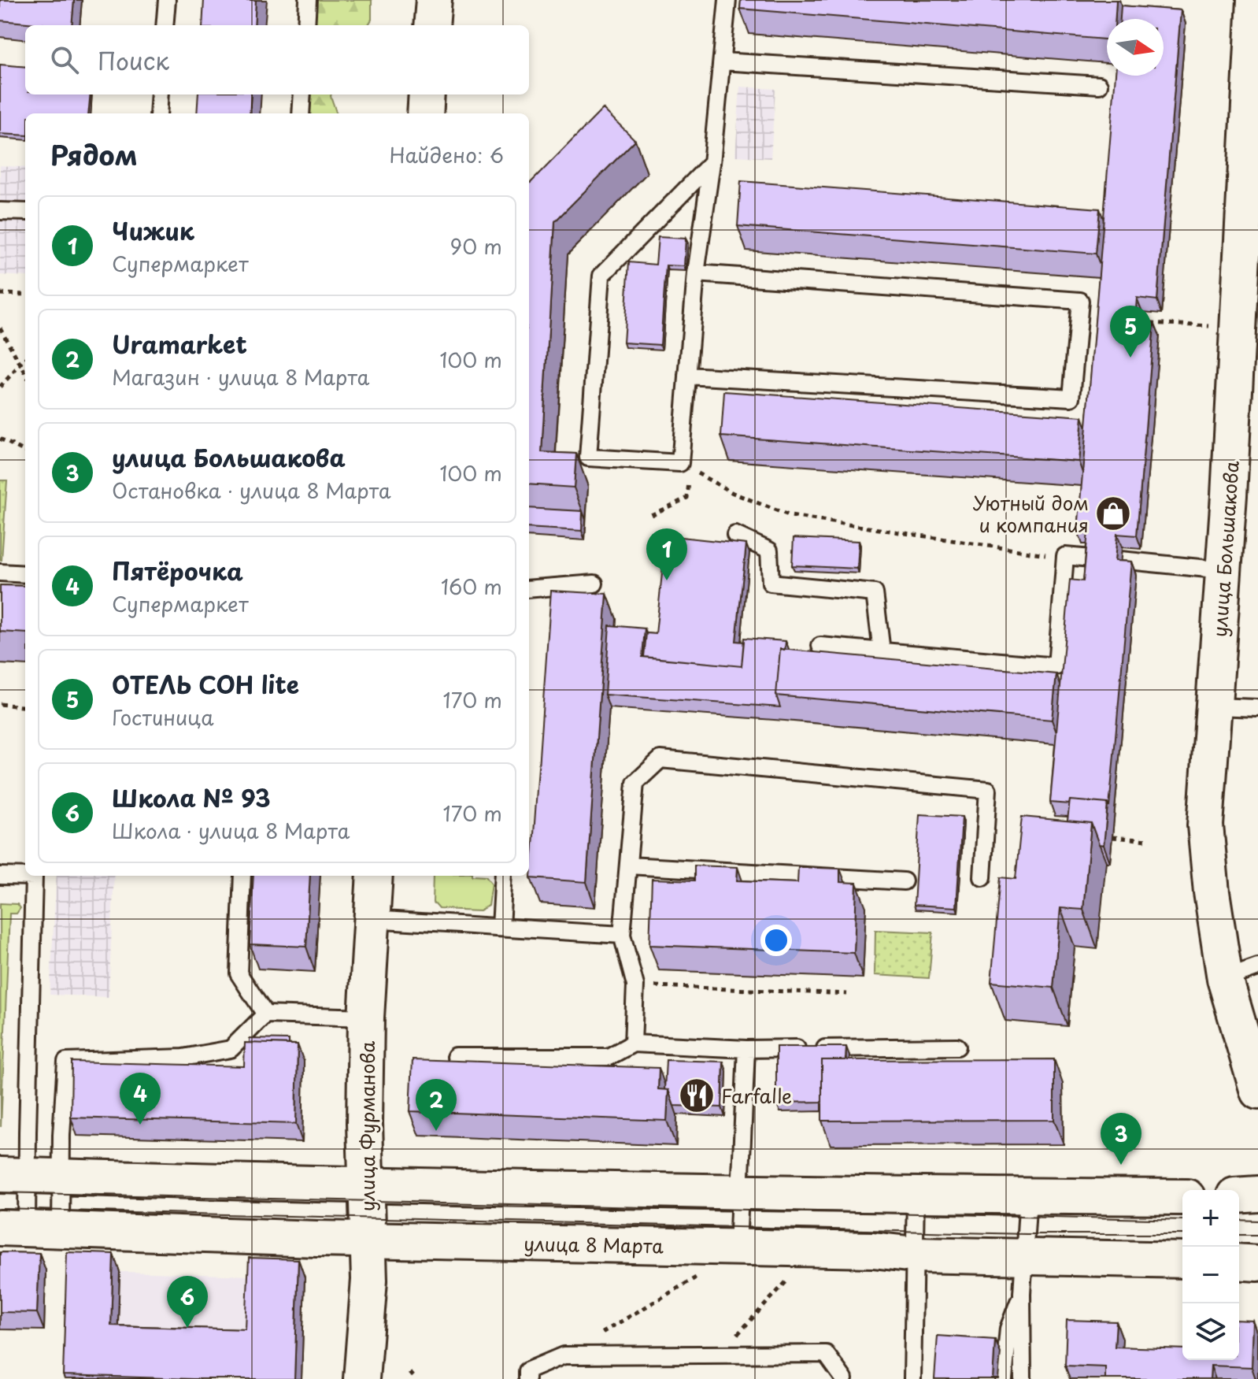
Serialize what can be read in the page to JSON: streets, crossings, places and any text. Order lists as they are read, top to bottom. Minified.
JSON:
{"streets":{"main road":["улица Большакова","улица Фурманова","улица 8 Марта"]},"crossings":[["улица Фурманова","улица 8 Марта"]],"places":{"shop":["Уютный дом и компания"],"restaurant":["Farfalle"]},"north":"right","page":{"search":"Поиск","heading":["Рядом","Найдено: 6"],"list":[{"mark":"1","name":"Чижик","note":"Супермаркет","value":"90 m"},{"mark":"2","name":"Uramarket","note":"Магазин · улица 8 Марта","value":"100 m"},{"mark":"3","name":"улица Большакова","note":"Остановка · улица 8 Марта","value":"100 m"},{"mark":"4","name":"Пятёрочка","note":"Супермаркет","value":"160 m"},{"mark":"5","name":"ОТЕЛЬ СОН lite","note":"Гостиница","value":"170 m"},{"mark":"6","name":"Школа № 93","note":"Школа · улица 8 Марта","value":"170 m"}],"pins":["5","1","4","2","3","6"],"map_buttons":["+","−"]}}
